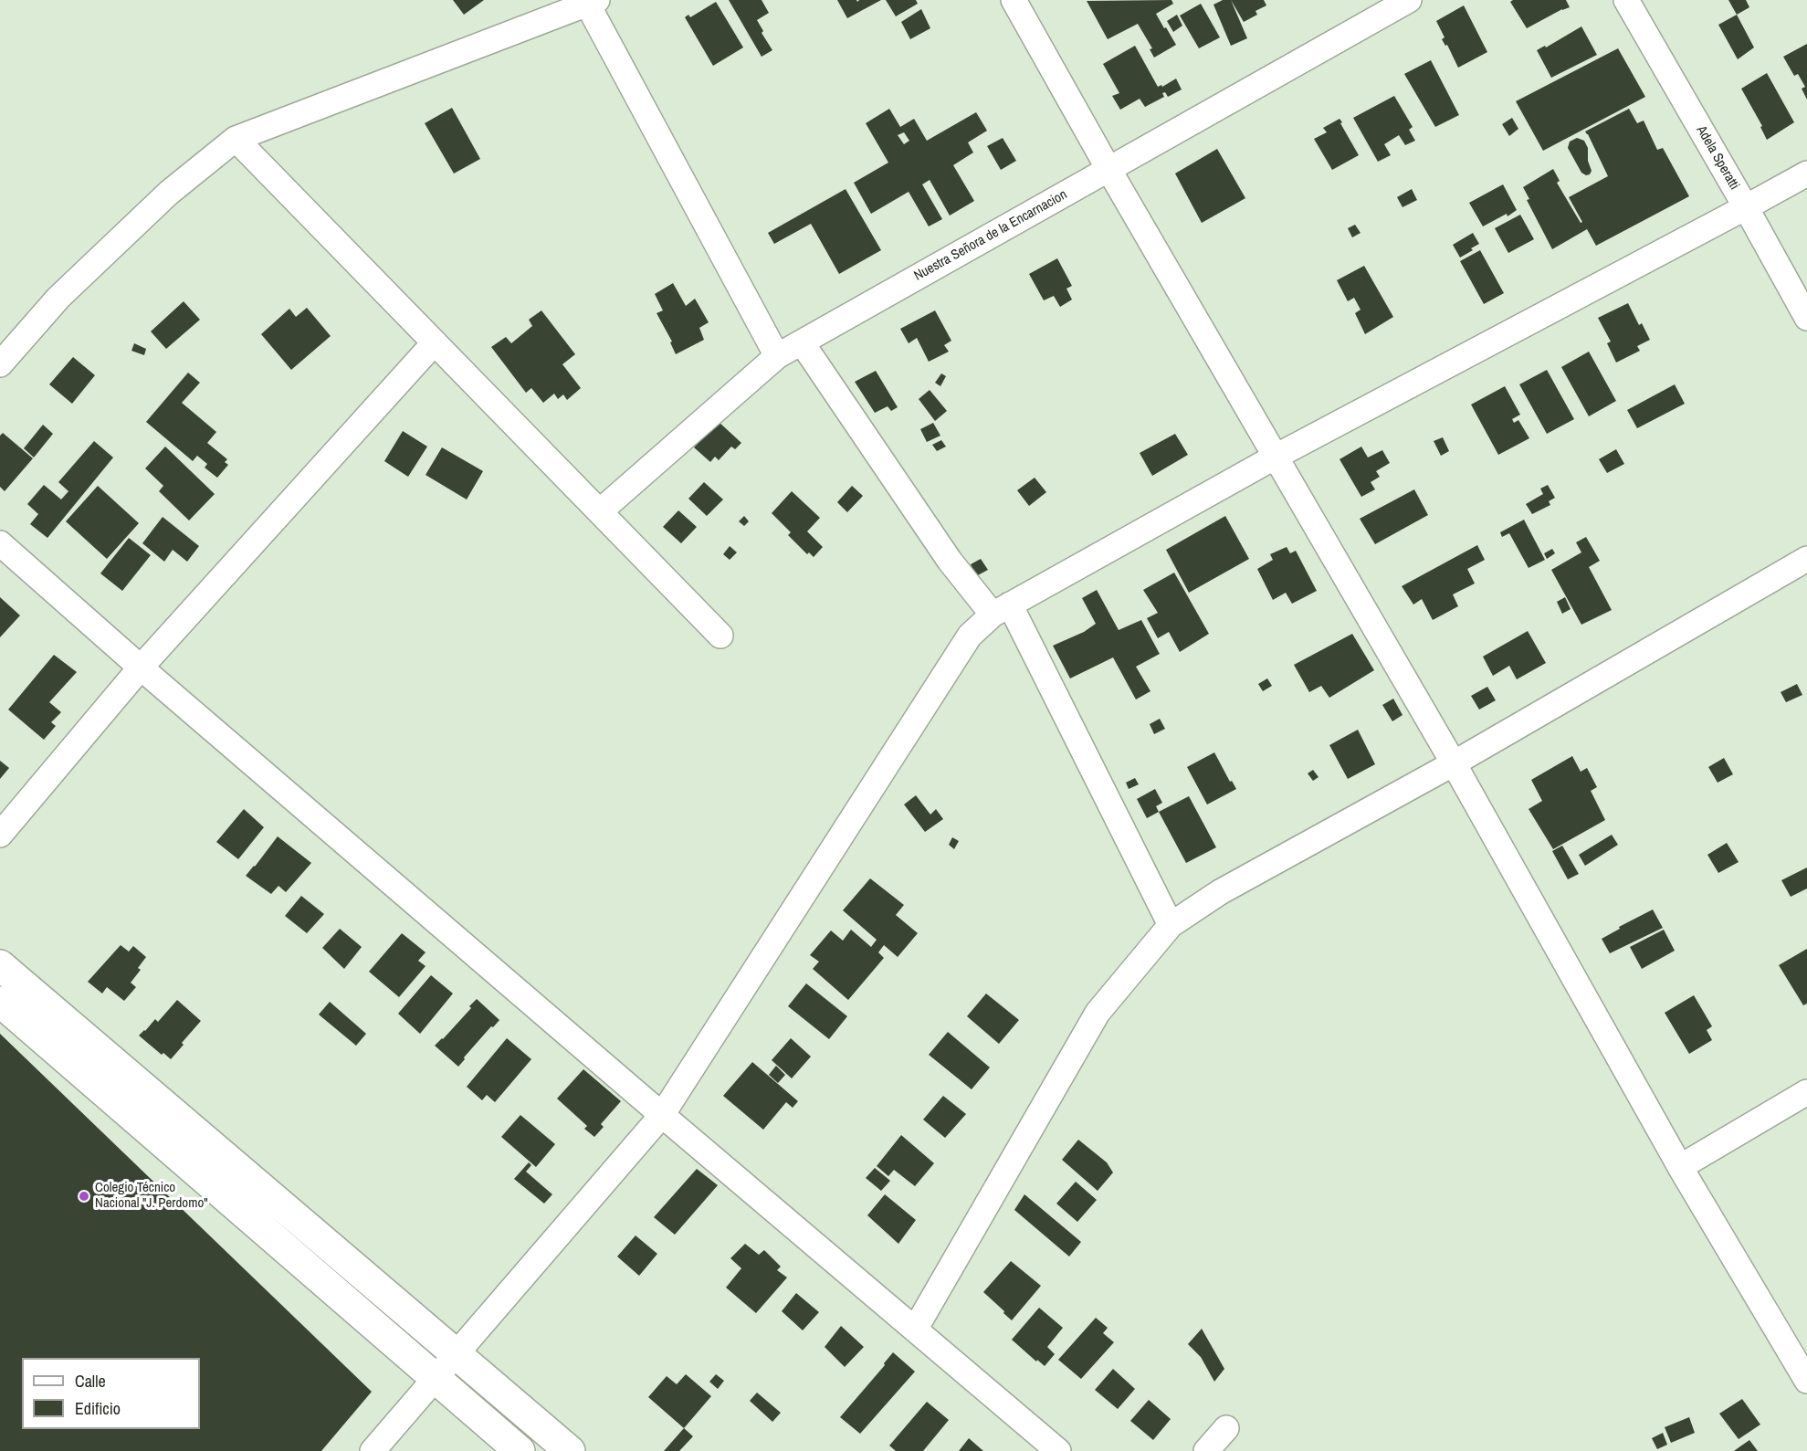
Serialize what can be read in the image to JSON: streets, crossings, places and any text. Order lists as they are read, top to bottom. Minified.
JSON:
{"streets":{"street":["Adela Speratti","Nuestra Señora de la Encarnacion"]},"places":["Colegio Técnico Nacional \"J. Perdomo\""],"legend":["Calle","Edificio"]}
